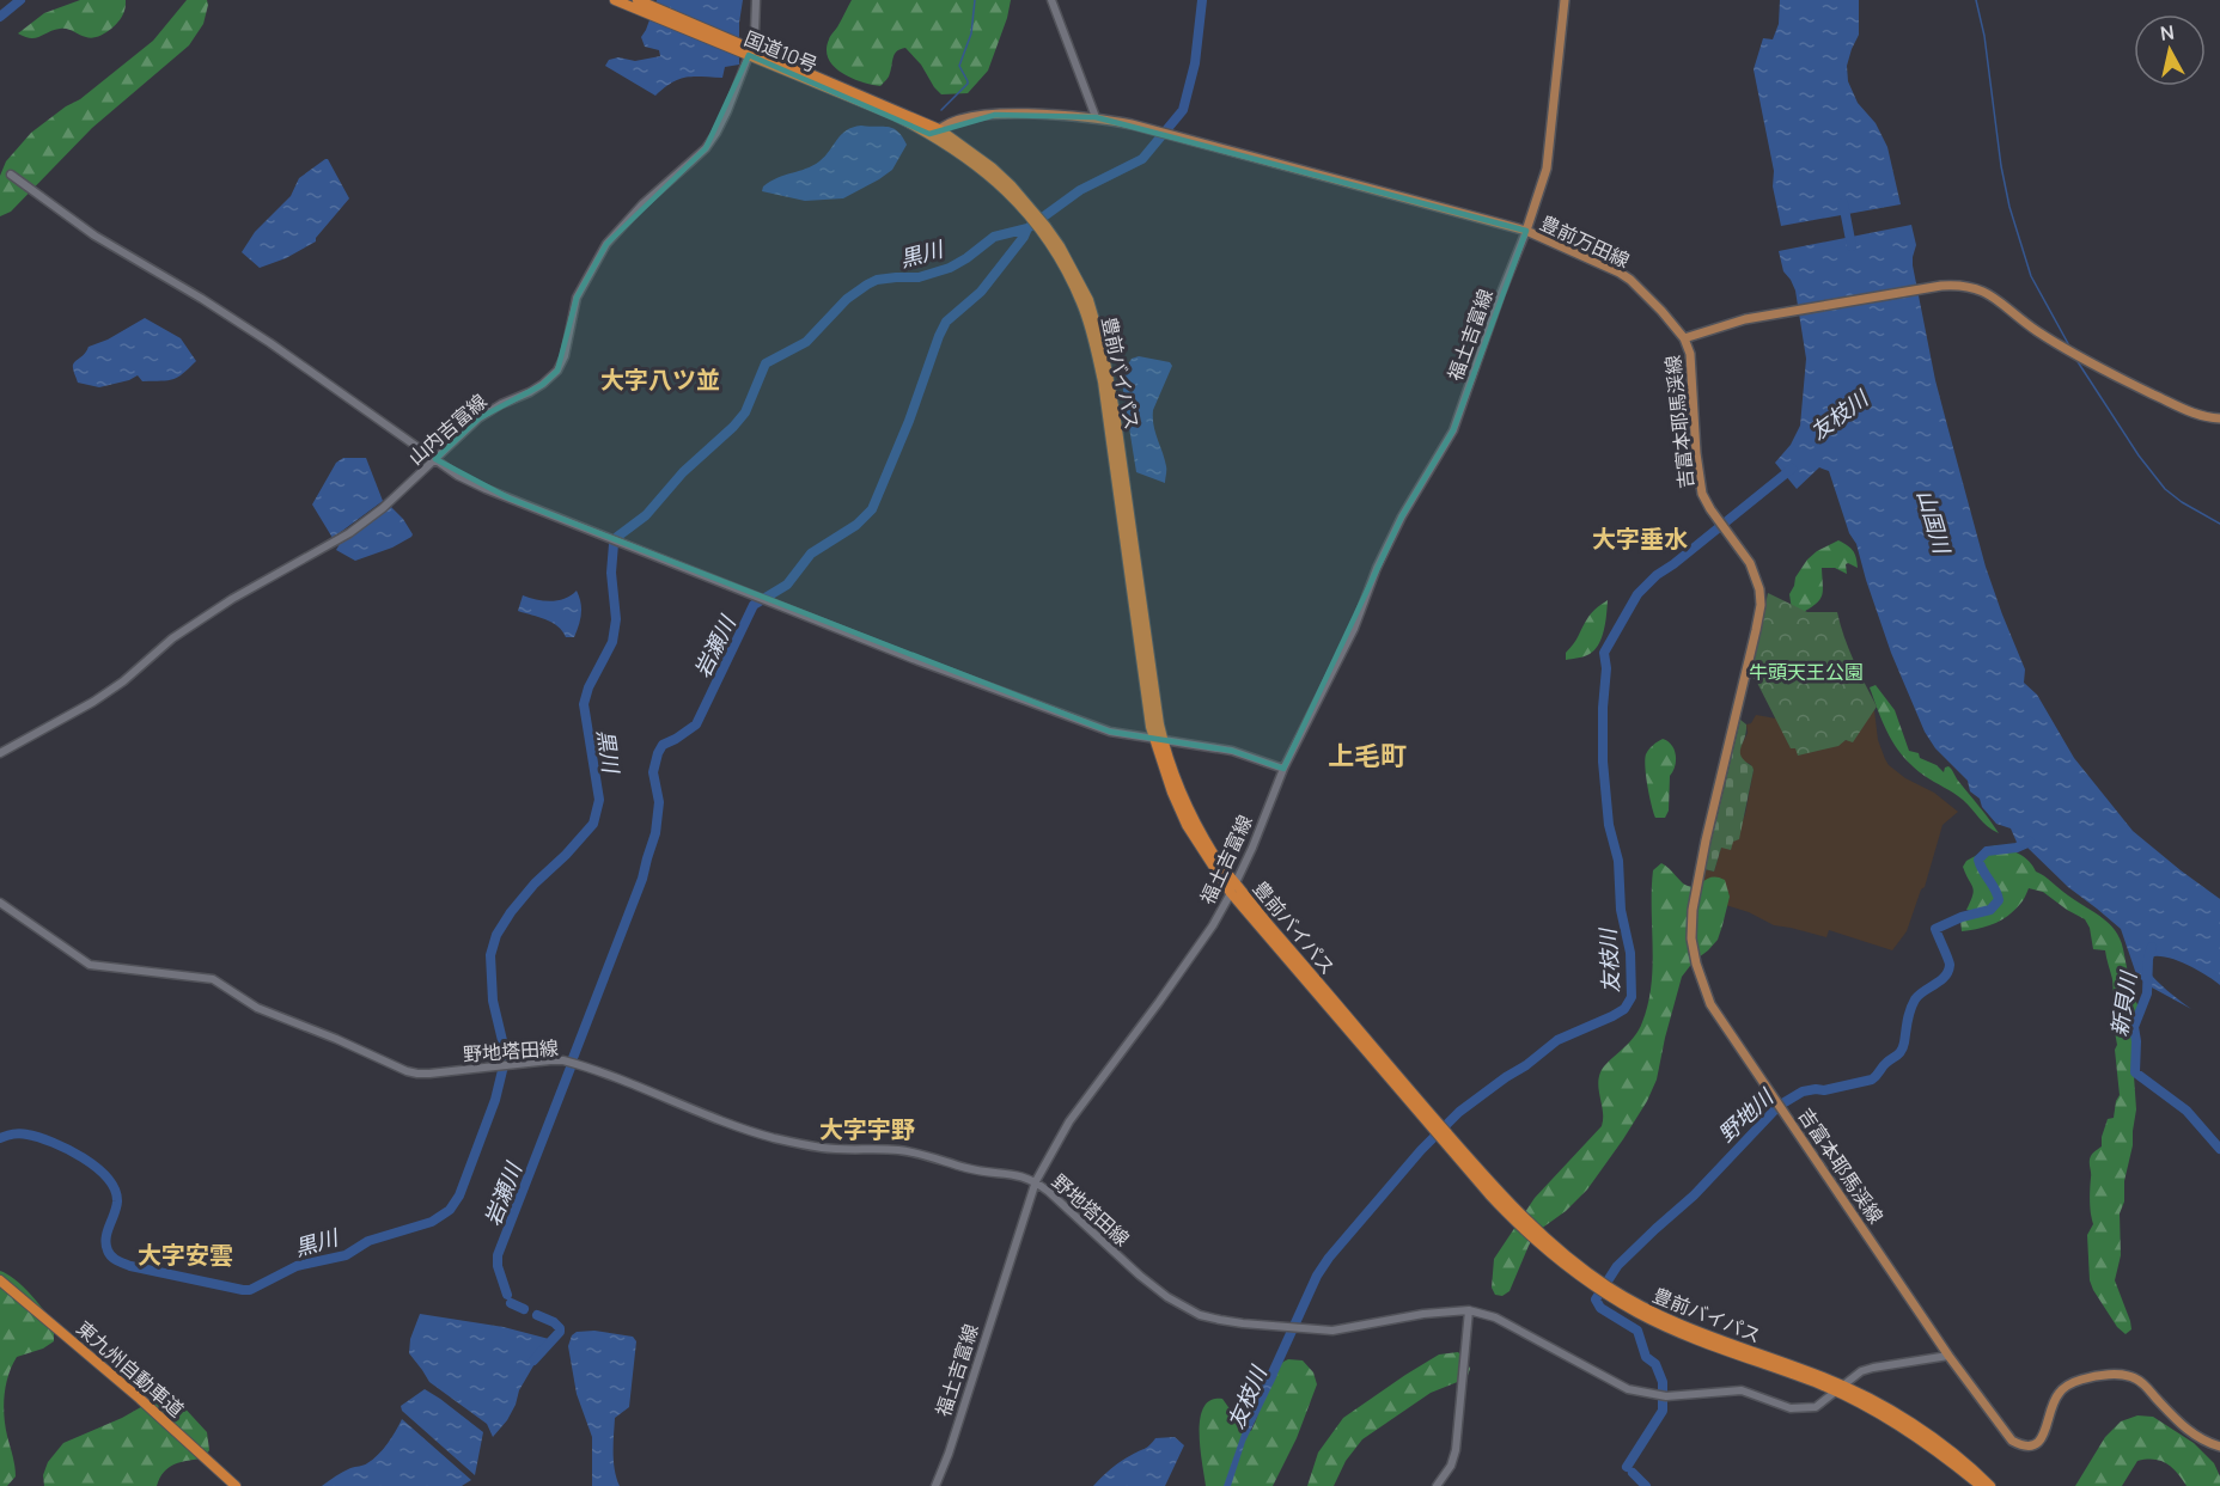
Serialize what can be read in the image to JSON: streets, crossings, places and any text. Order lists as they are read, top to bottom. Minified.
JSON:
{"streets":{"highway":["国道10号","豊前バイパス","東九州自動車道"],"main road":["豊前万田線","福土吉富線","吉富本耶馬渓線","山内吉富線","野地塔田線"]},"crossings":[["国道10号","豊前万田線"],["国道10号","豊前バイパス"],["国道10号","山内吉富線"],["豊前万田線","福土吉富線"],["豊前万田線","豊前バイパス"],["豊前万田線","吉富本耶馬渓線"],["福土吉富線","豊前バイパス"],["福土吉富線","野地塔田線"],["豊前バイパス","野地塔田線"],["吉富本耶馬渓線","野地塔田線"]],"districts":["大字八ツ並","大字垂水","上毛町","大字宇野","大字安雲"],"water":["黒川","友枝川","山国川","岩瀬川","新貝川","野地川"],"parks":["牛頭天王公園"],"north":"top"}
